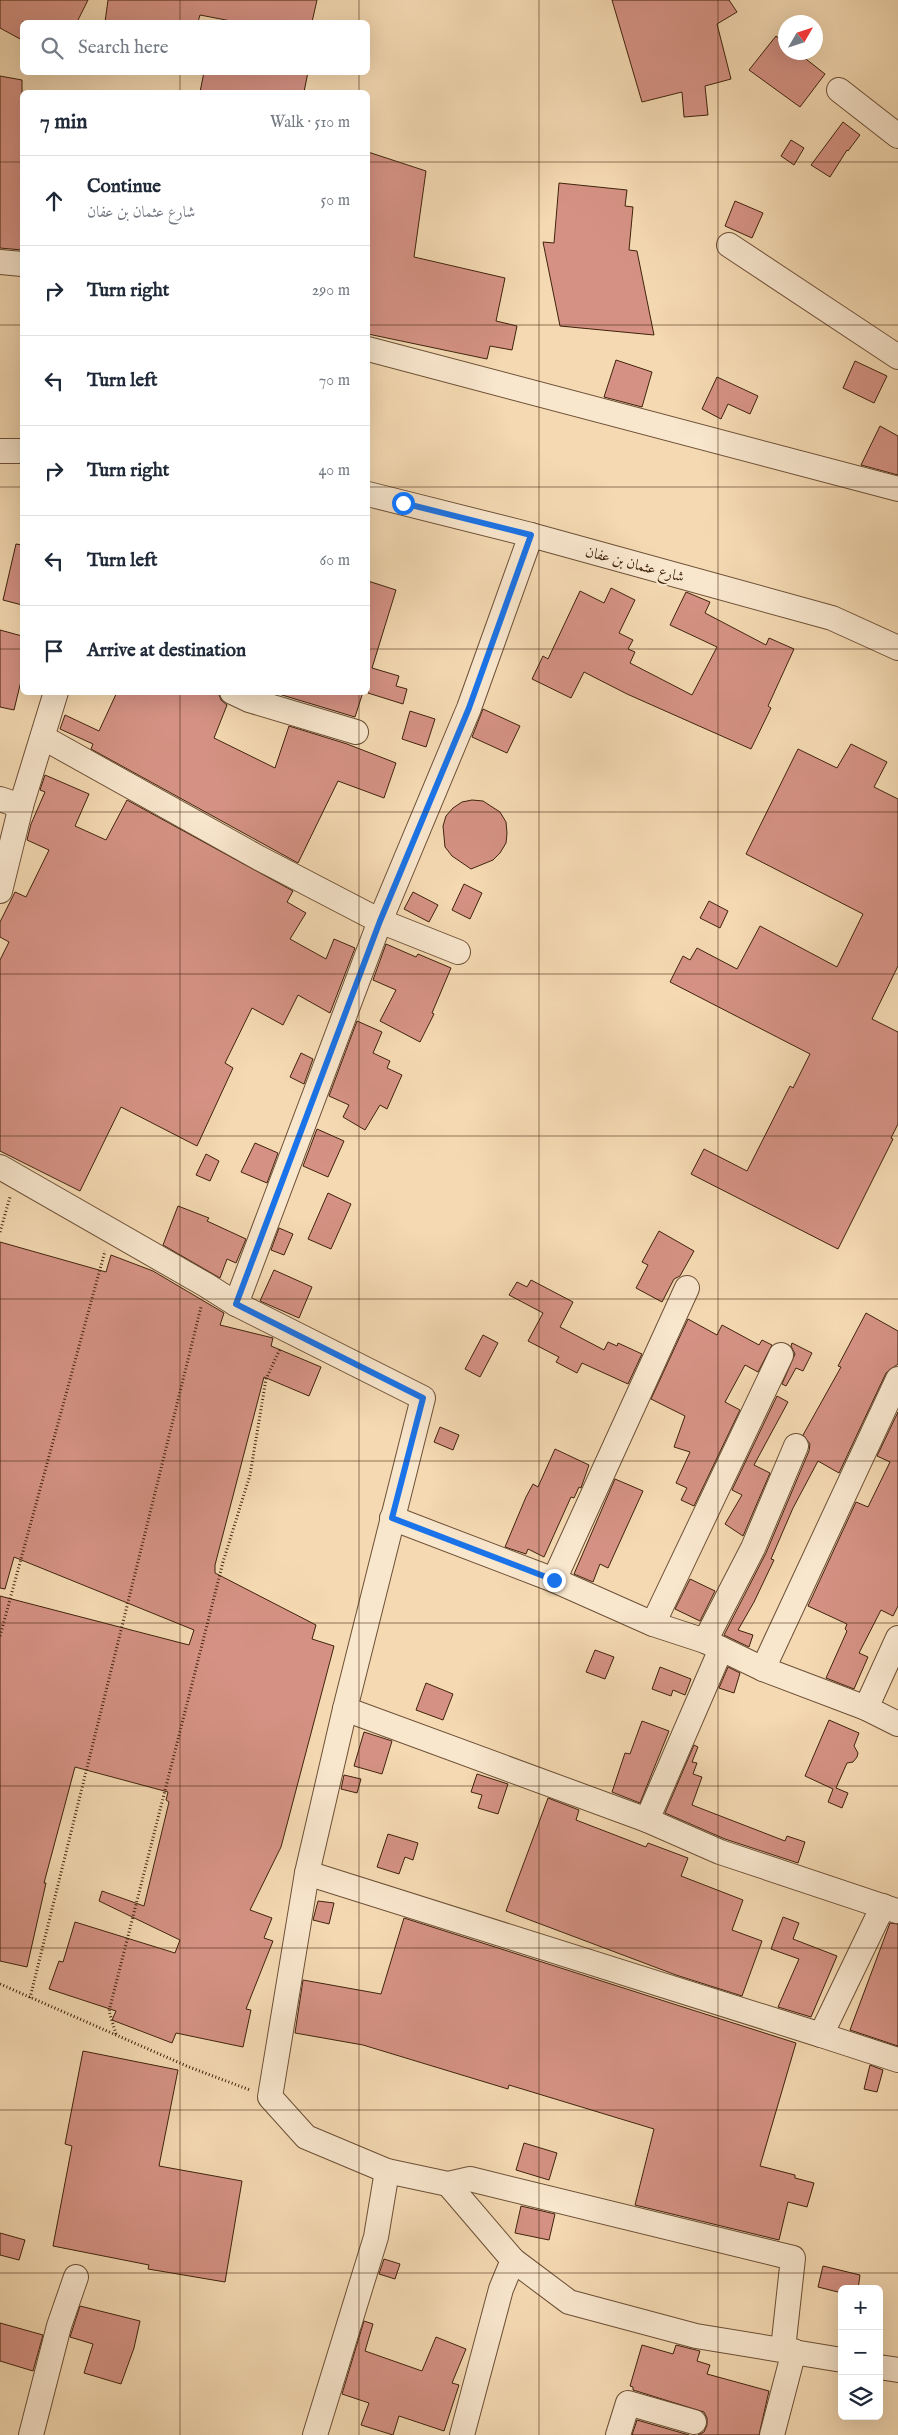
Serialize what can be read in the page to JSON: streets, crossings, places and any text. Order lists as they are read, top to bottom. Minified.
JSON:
{"streets":{"street":["شارع عثمان بن عفان"]},"north":"top right","page":{"search":"Search here","heading":["7 min","Walk · 510 m"],"list":[["Continue","شارع عثمان بن عفان","50 m"],["Turn right","290 m"],["Turn left","70 m"],["Turn right","40 m"],["Turn left","60 m"],"Arrive at destination"],"map_buttons":["+","−"]}}
